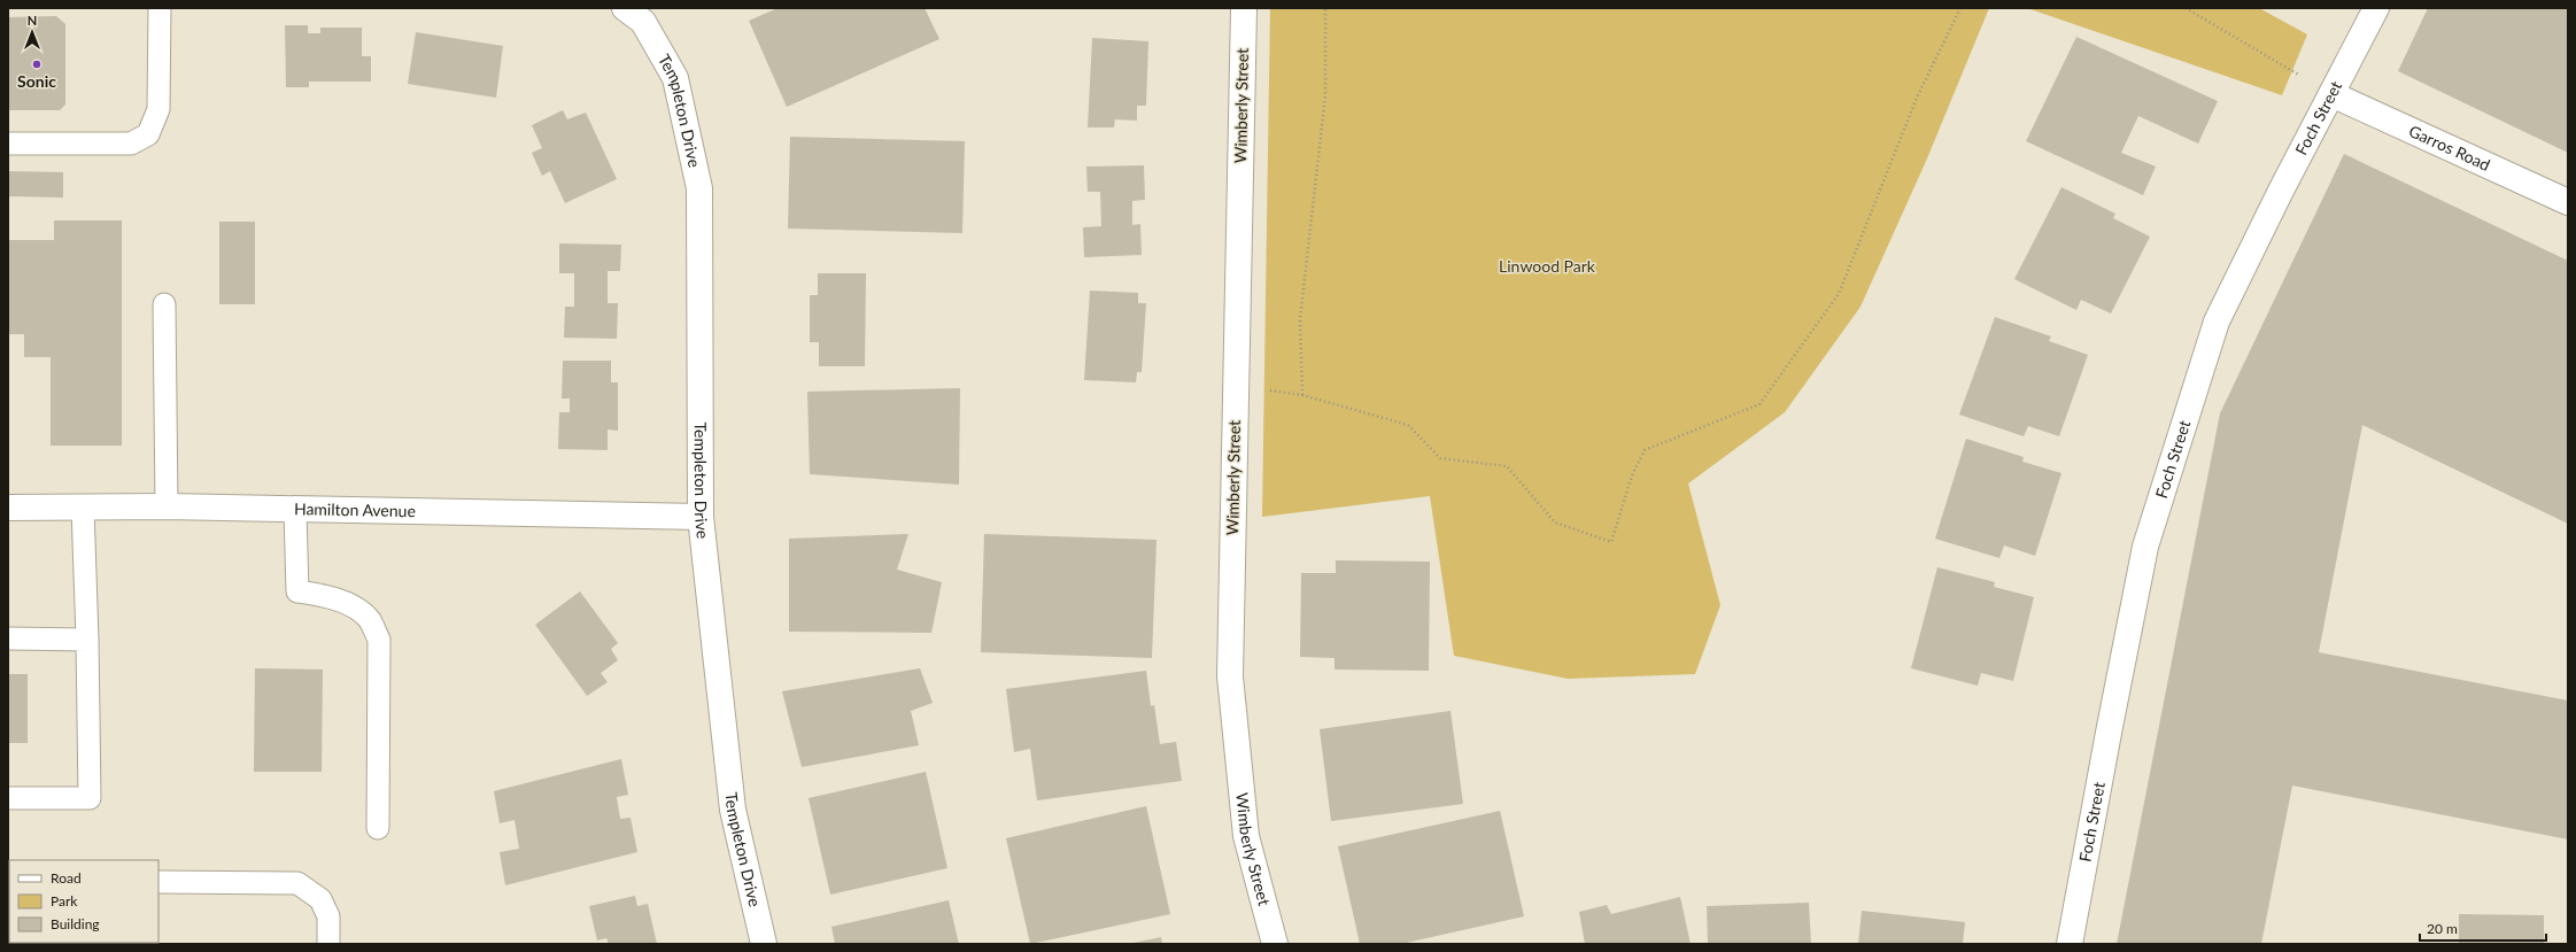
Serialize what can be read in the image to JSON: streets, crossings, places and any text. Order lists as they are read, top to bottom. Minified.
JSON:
{"streets":{"street":["Wimberly Street","Templeton Drive","Foch Street","Garros Road","Hamilton Avenue"]},"crossings":[["Templeton Drive","Hamilton Avenue"],["Foch Street","Garros Road"]],"parks":["Linwood Park"],"places":["Sonic"],"legend":["Road","Park","Building"],"scale_bar":"20 m","north":"top"}
